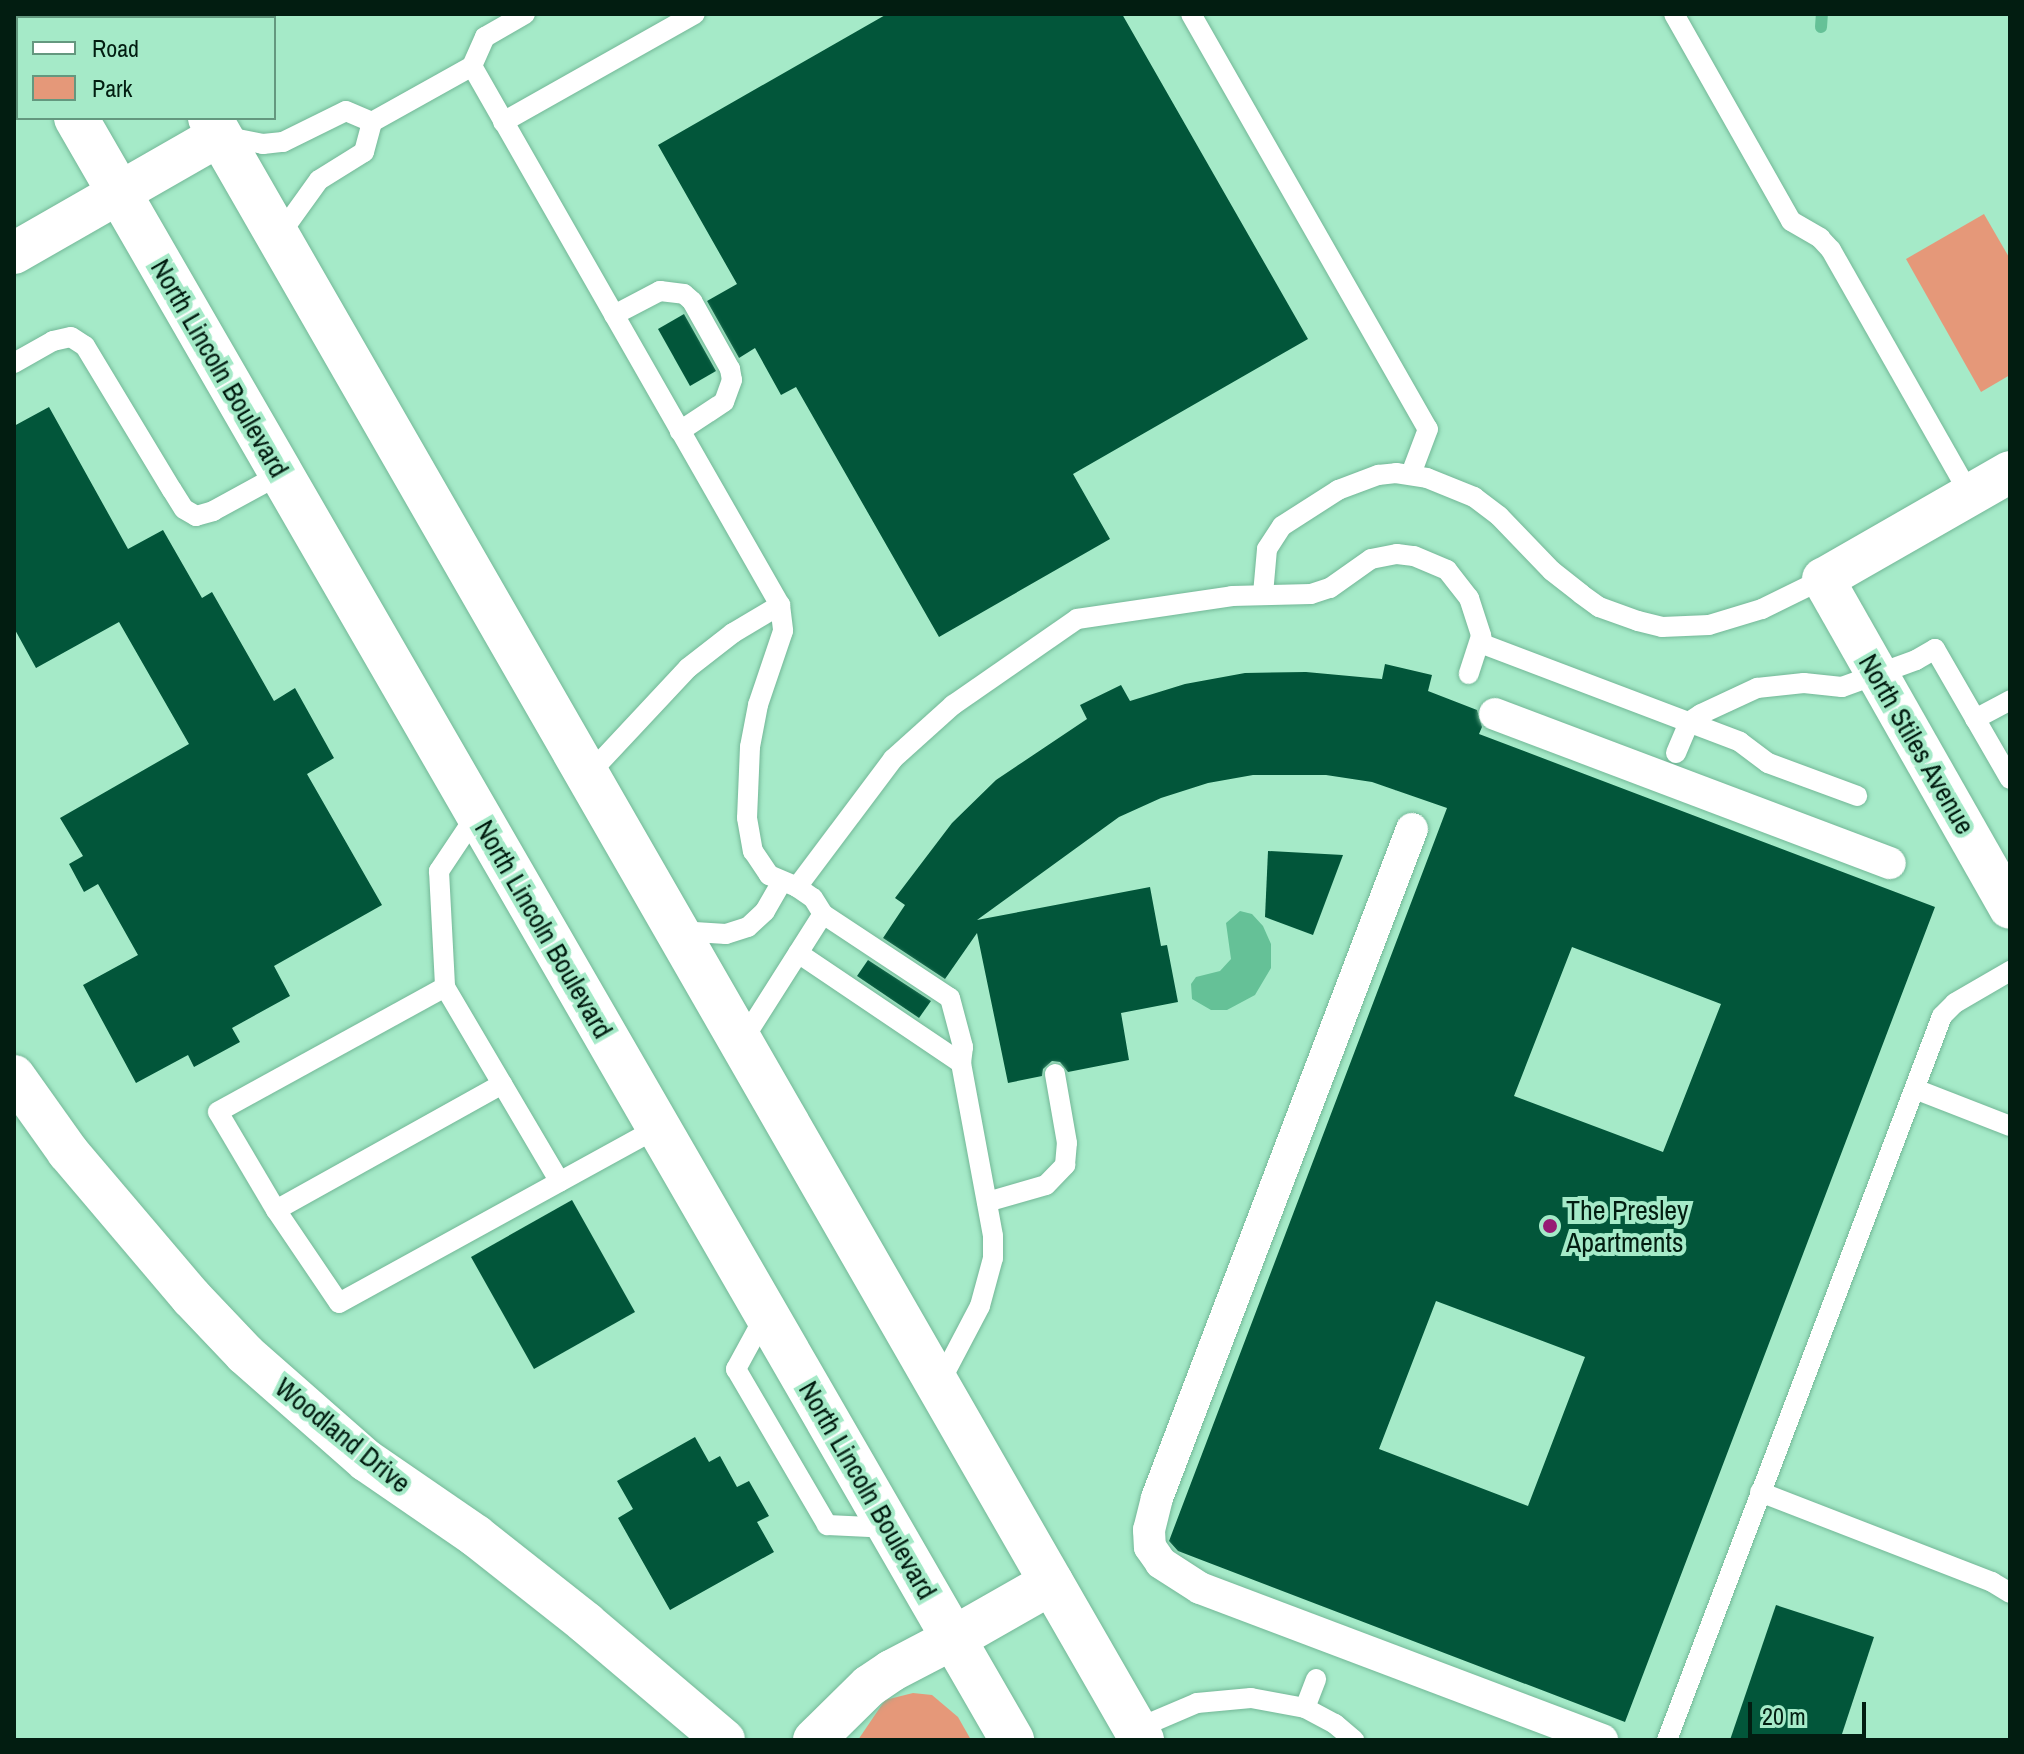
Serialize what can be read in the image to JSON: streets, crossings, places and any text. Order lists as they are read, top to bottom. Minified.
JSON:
{"streets":{"main road":["North Lincoln Boulevard"],"street":["North Stiles Avenue","Woodland Drive"]},"places":["The Presley Apartments"],"legend":["Road","Park"],"scale_bar":"20 m"}
